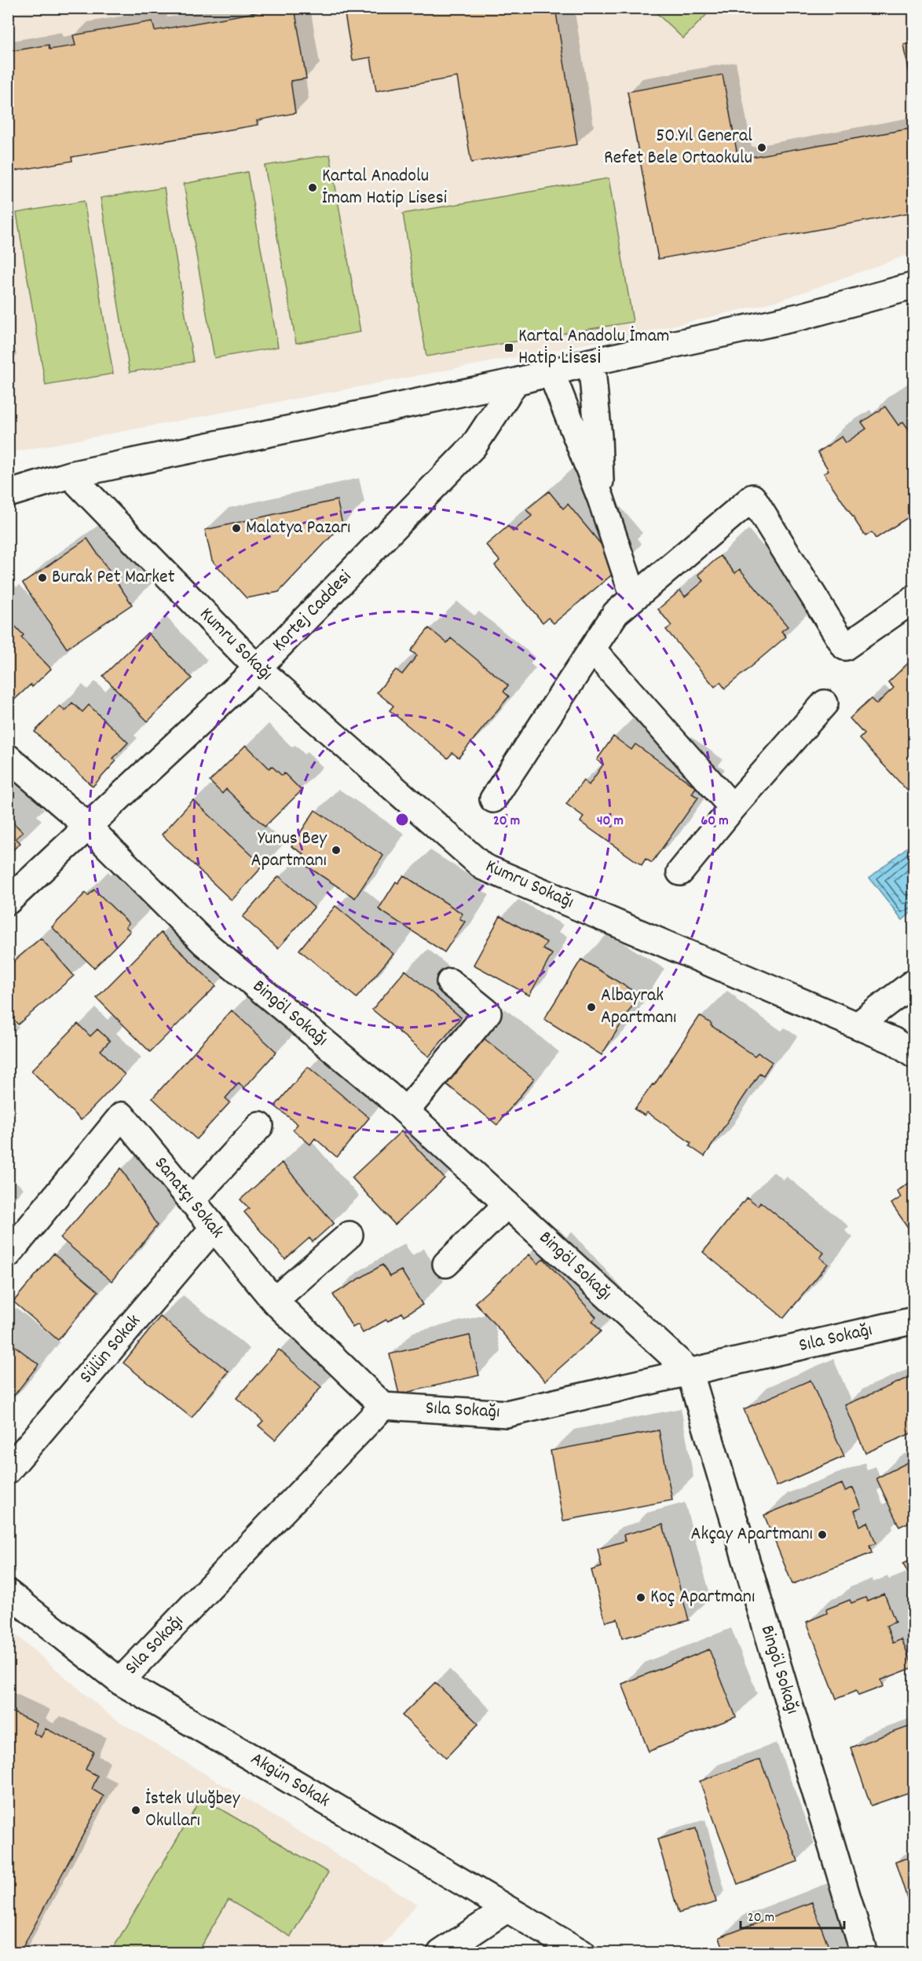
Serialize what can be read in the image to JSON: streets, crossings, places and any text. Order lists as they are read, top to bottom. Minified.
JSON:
{"streets":{"street":["Kortej Caddesi","Kumru Sokağı","Bingöl Sokağı","Sanatçı Sokak","Sıla Sokağı","Sülün Sokak","Akgün Sokak"]},"crossings":[["Kortej Caddesi","Kumru Sokağı"],["Kortej Caddesi","Bingöl Sokağı"],["Bingöl Sokağı","Sıla Sokağı"],["Sanatçı Sokak","Sıla Sokağı"],["Sanatçı Sokak","Sülün Sokak"],["Sıla Sokağı","Akgün Sokak"]],"places":{"other":["50.Yıl General Refet Bele Ortaokulu","Kartal Anadolu İmam Hatip Lisesi","Malatya Pazarı","Burak Pet Market","Yunus Bey Apartmanı","Albayrak Apartmanı","Akçay Apartmanı","Koç Apartmanı","İstek Uluğbey Okulları"],"transit":["Kartal Anadolu İmam Hati̇p Li̇sesi̇"]},"scale_bar":"20 m","rings":["20 m","40 m","60 m"]}
